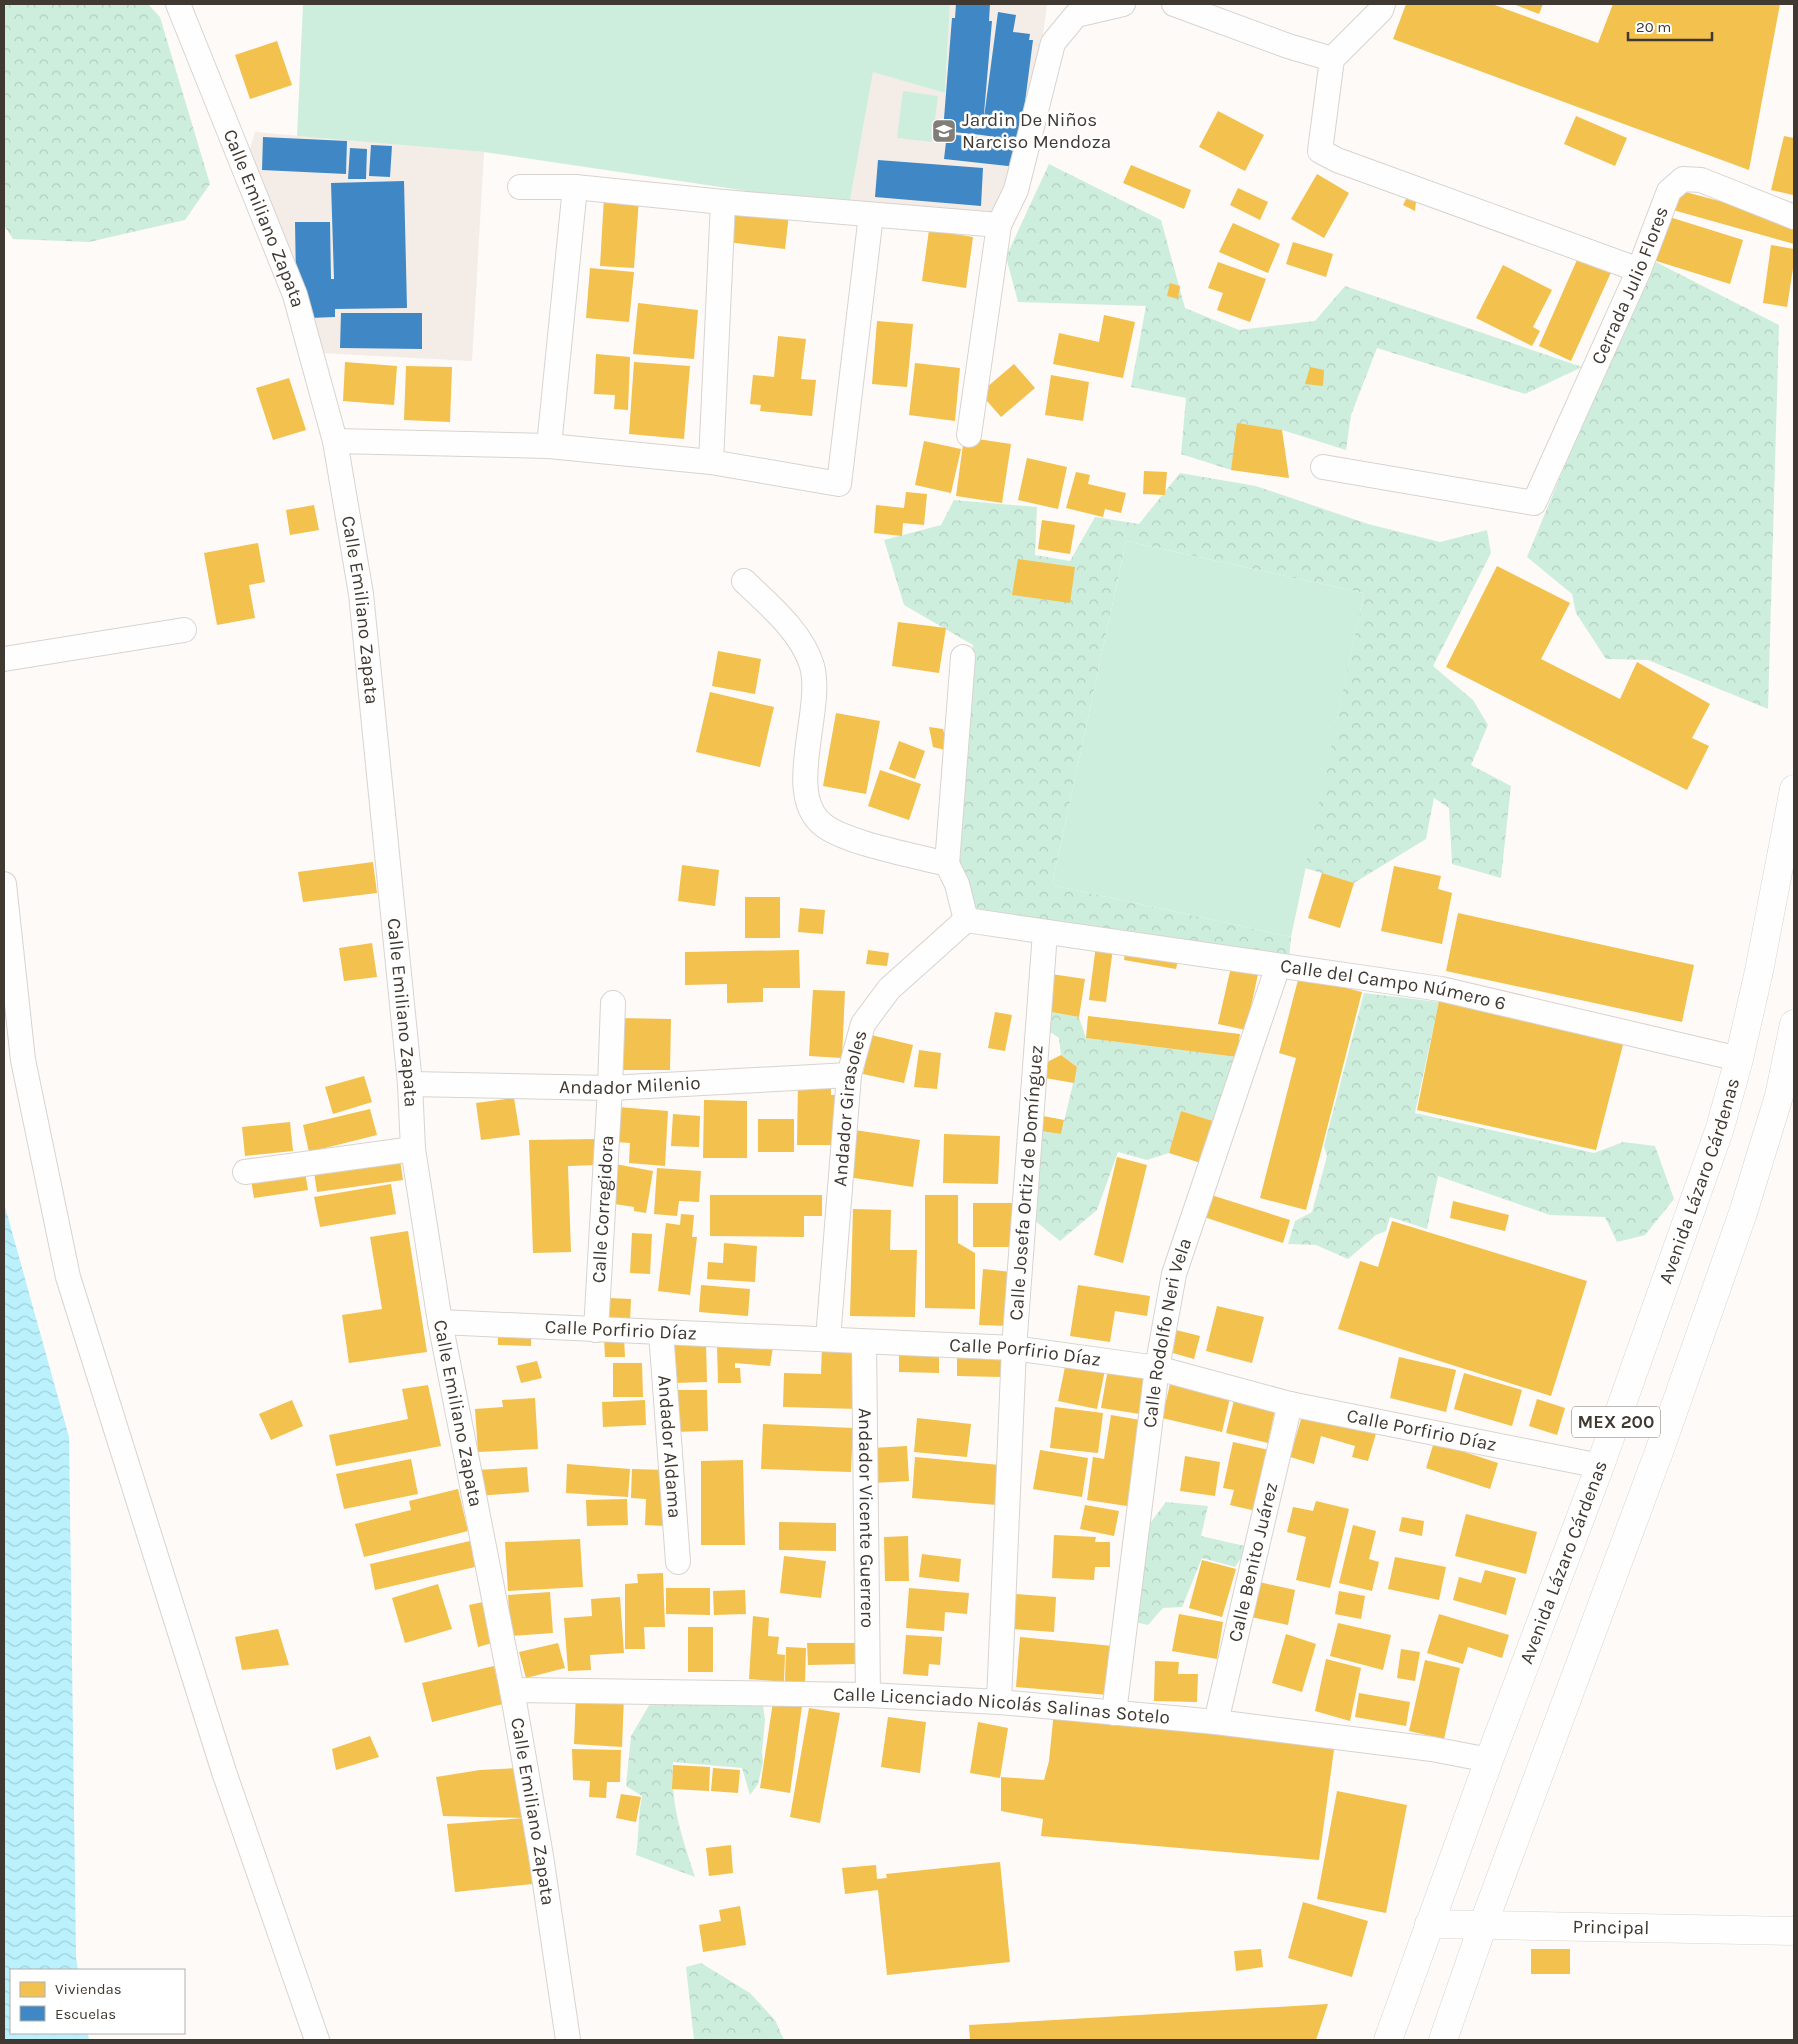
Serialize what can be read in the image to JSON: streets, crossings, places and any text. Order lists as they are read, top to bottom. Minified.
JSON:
{"streets":{"main road":["Avenida Lázaro Cárdenas","MEX 200","Principal"],"street":["Calle Emiliano Zapata","Cerrada Julio Flores","Calle del Campo Número 6","Andador Milenio","Andador Girasoles","Calle Josefa Ortiz de Domínguez","Calle Corregidora","Calle Porfirio Díaz","Calle Rodolfo Neri Vela","Andador Aldama","Andador Vicente Guerrero","Calle Benito Juárez","Calle Licenciado Nicolás Salinas Sotelo"]},"crossings":[["Calle Emiliano Zapata","Andador Milenio"],["Calle Emiliano Zapata","Calle Porfirio Díaz"],["Calle Emiliano Zapata","Calle Licenciado Nicolás Salinas Sotelo"],["Calle del Campo Número 6","Andador Girasoles"],["Calle del Campo Número 6","Avenida Lázaro Cárdenas"],["Calle del Campo Número 6","Calle Josefa Ortiz de Domínguez"],["Calle del Campo Número 6","Calle Rodolfo Neri Vela"],["Andador Milenio","Andador Girasoles"],["Andador Milenio","Calle Corregidora"],["Andador Girasoles","Calle Porfirio Díaz"],["Avenida Lázaro Cárdenas","Calle Porfirio Díaz"],["Avenida Lázaro Cárdenas","Calle Licenciado Nicolás Salinas Sotelo"],["Avenida Lázaro Cárdenas","Principal"],["Calle Josefa Ortiz de Domínguez","Calle Porfirio Díaz"],["Calle Josefa Ortiz de Domínguez","Calle Licenciado Nicolás Salinas Sotelo"],["Calle Corregidora","Calle Porfirio Díaz"],["Calle Porfirio Díaz","Calle Rodolfo Neri Vela"],["Calle Porfirio Díaz","Andador Aldama"],["Calle Porfirio Díaz","Andador Vicente Guerrero"],["Calle Porfirio Díaz","Calle Benito Juárez"],["Calle Rodolfo Neri Vela","Calle Licenciado Nicolás Salinas Sotelo"],["MEX 200","Principal"],["Andador Vicente Guerrero","Calle Licenciado Nicolás Salinas Sotelo"],["Calle Benito Juárez","Calle Licenciado Nicolás Salinas Sotelo"]],"places":{"school or university":["Jardin De Niños Narciso Mendoza"]},"legend":["Viviendas","Escuelas"],"scale_bar":"20 m"}
